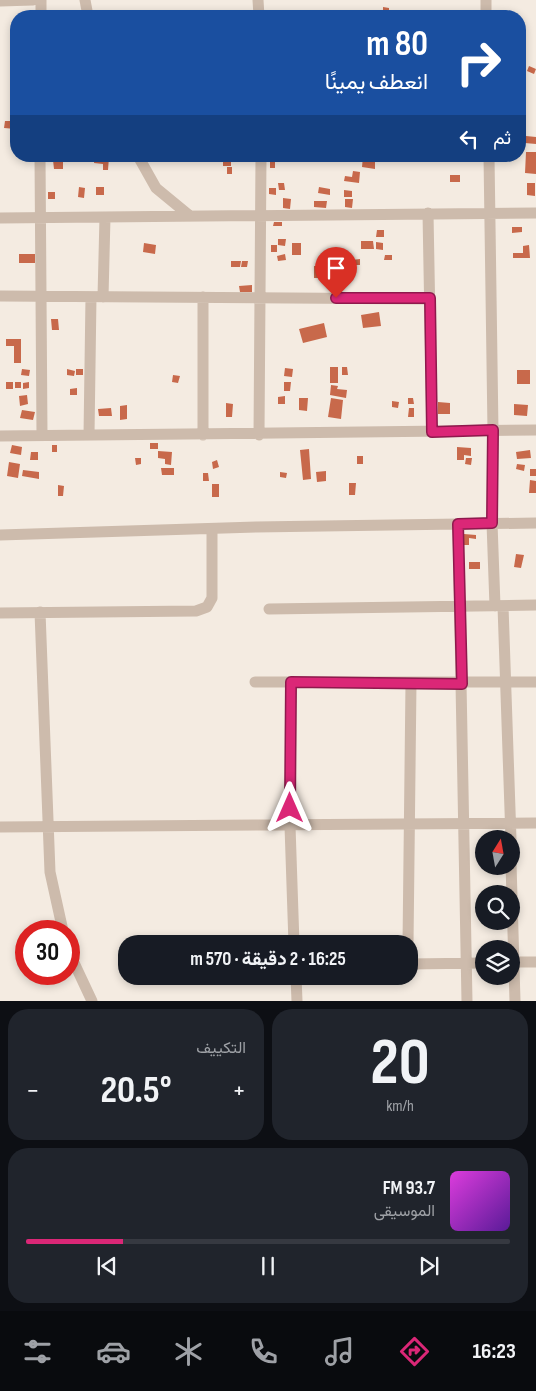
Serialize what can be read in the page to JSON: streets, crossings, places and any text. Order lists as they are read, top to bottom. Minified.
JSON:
{"north":"top","page":{"turn":["80 m","انعطف يمينًا"],"then":"ثم","limit":"30","trip":"16:25 · 2 دقيقة · 570 m","tile":[["20","km/h"],"التكييف"],"heat":["−","20.5°","+"],"song":["93.7 FM","الموسيقى"],"tabs":"16:23"}}
